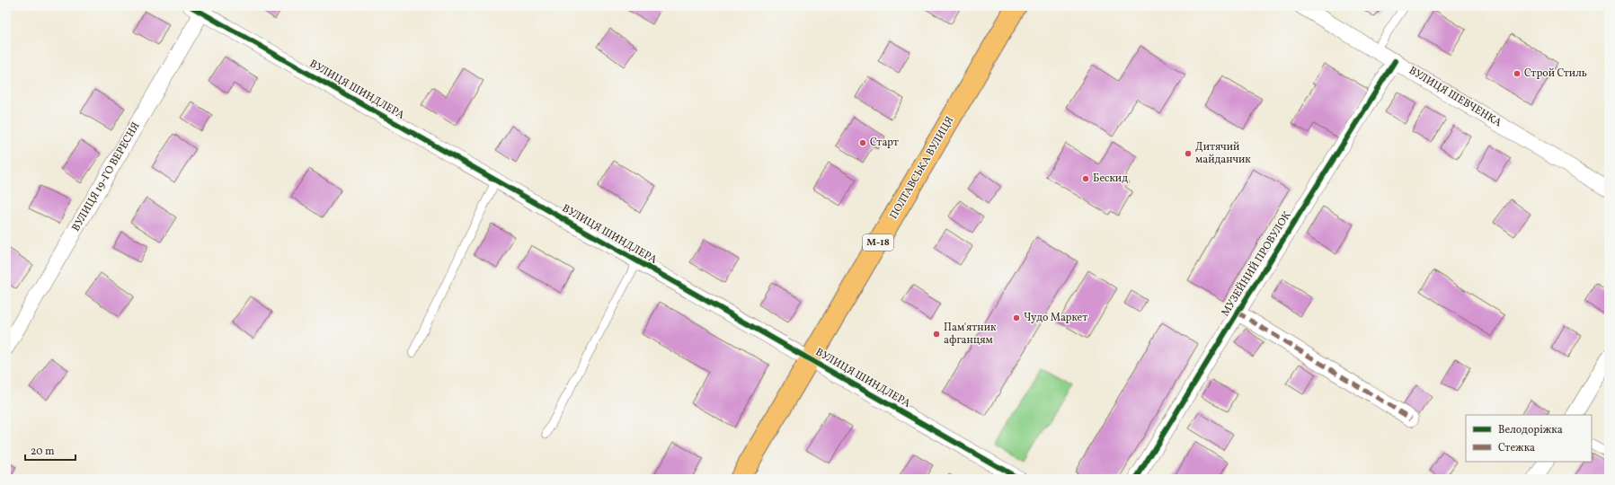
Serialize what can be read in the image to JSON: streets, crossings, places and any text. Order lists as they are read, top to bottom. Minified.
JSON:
{"streets":{"highway":["ПОЛТАВСЬКА ВУЛИЦЯ","М-18"],"street":["ВУЛИЦЯ ШИНДЛЕРА","ВУЛИЦЯ ШЕВЧЕНКА","ВУЛИЦЯ 19-ГО ВЕРЕСНЯ","МУЗЕЙНИЙ ПРОВУЛОК"]},"crossings":[["ВУЛИЦЯ ШИНДЛЕРА","ПОЛТАВСЬКА ВУЛИЦЯ"],["ВУЛИЦЯ ШИНДЛЕРА","ВУЛИЦЯ 19-ГО ВЕРЕСНЯ"],["ВУЛИЦЯ ШЕВЧЕНКА","МУЗЕЙНИЙ ПРОВУЛОК"]],"places":["Строй Стиль","Старт","Дитячий майданчик","Бескид","Чудо Маркет","Пам'ятник афганцям"],"legend":["Велодоріжка","Стежка"],"scale_bar":"20 m"}
